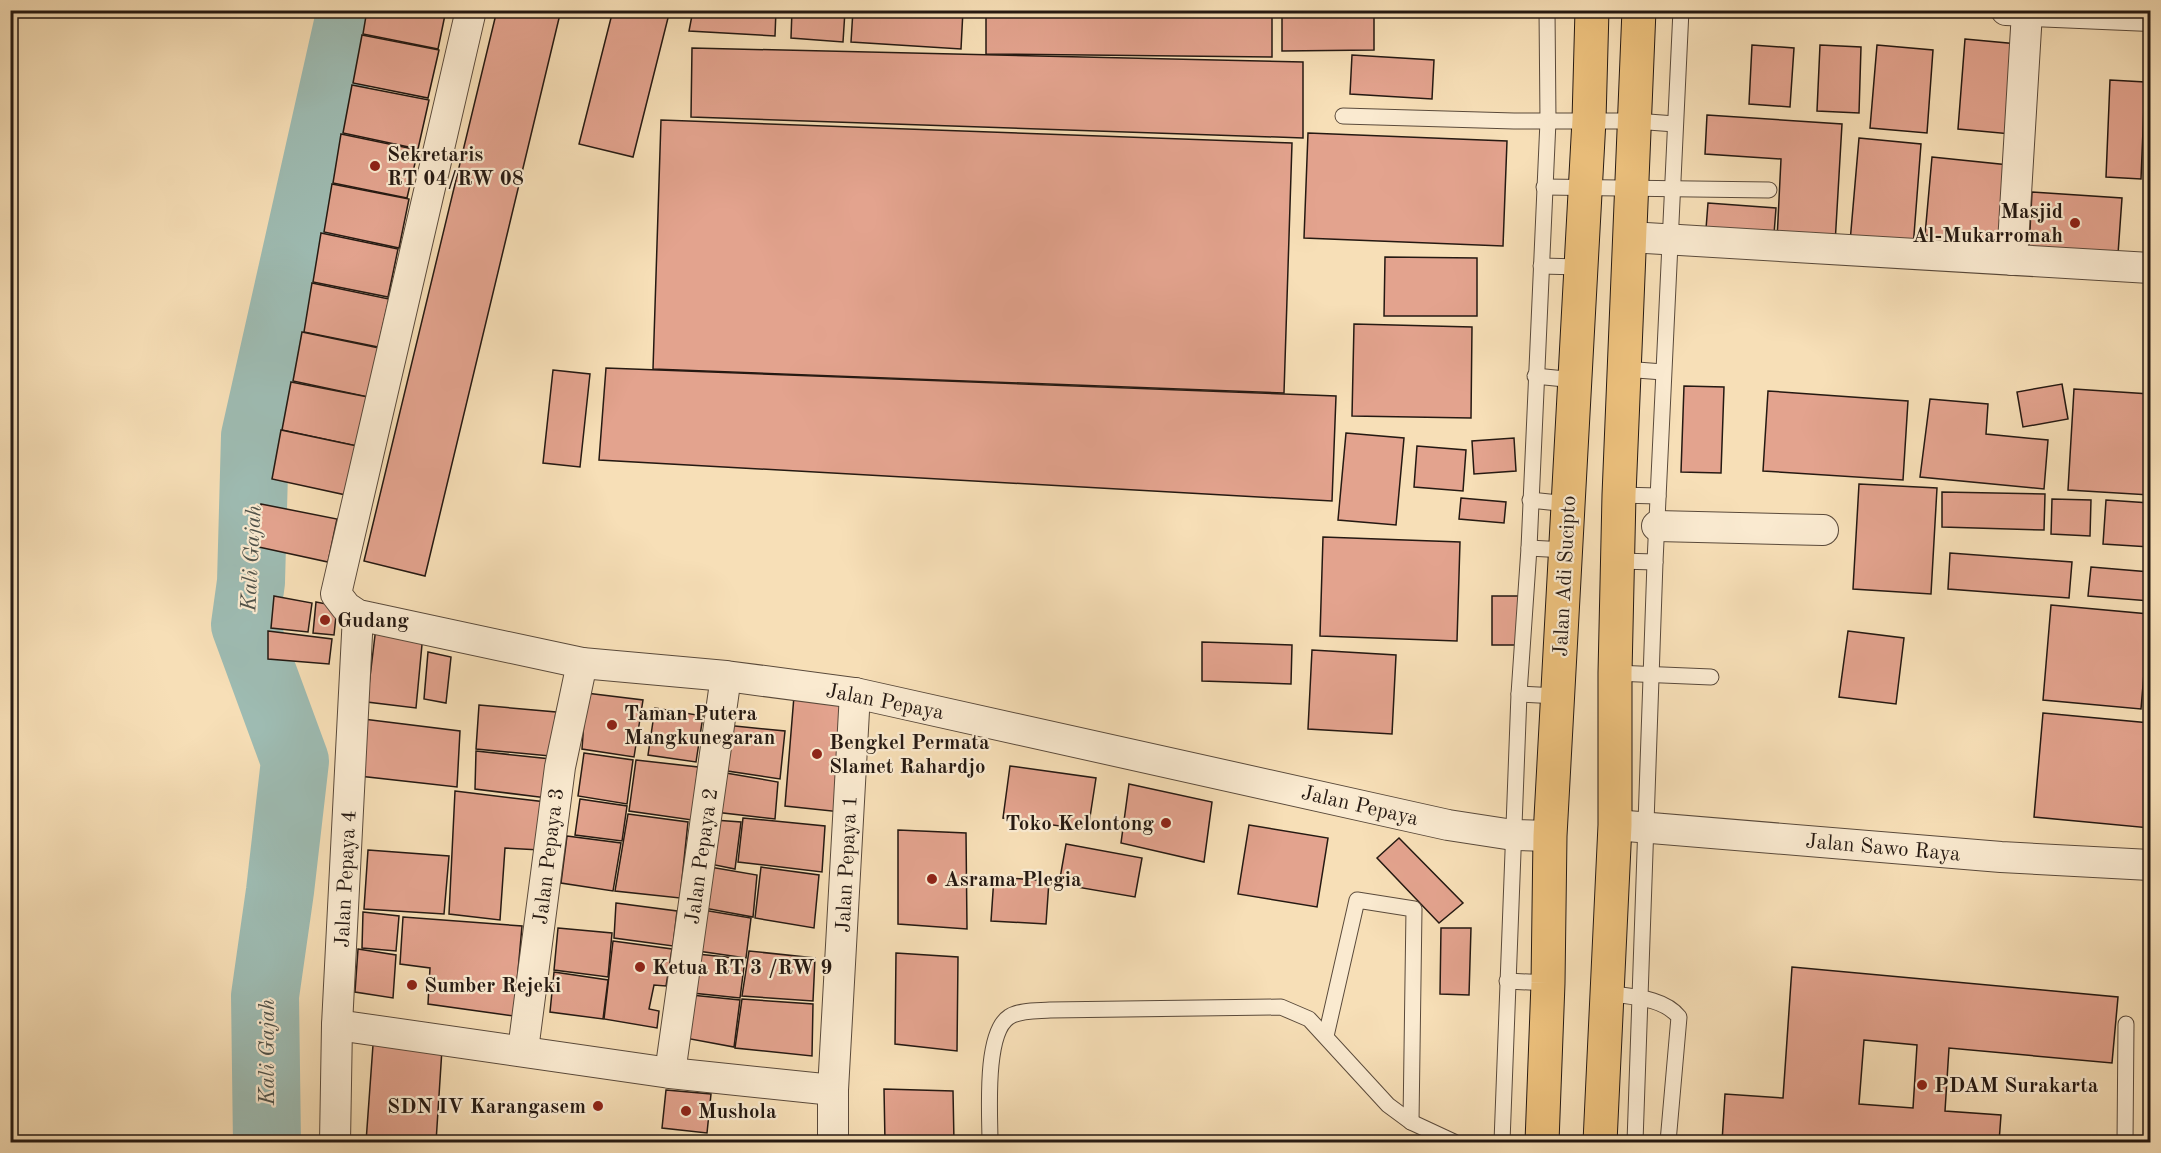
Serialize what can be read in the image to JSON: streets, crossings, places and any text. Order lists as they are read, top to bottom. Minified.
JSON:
{"streets":{"highway":["Jalan Adi Sucipto"],"street":["Jalan Pepaya","Jalan Sawo Raya","Jalan Pepaya 3","Jalan Pepaya 2","Jalan Pepaya 1","Jalan Pepaya 4"]},"crossings":[["Jalan Adi Sucipto","Jalan Pepaya"],["Jalan Pepaya","Jalan Pepaya 3"],["Jalan Pepaya","Jalan Pepaya 2"],["Jalan Pepaya","Jalan Pepaya 1"],["Jalan Pepaya","Jalan Pepaya 4"]],"water":["Kali Gajah"],"places":["Sekretaris RT 04/RW 08","Masjid Al-Mukarromah","Gudang","Taman Putera Mangkunegaran","Bengkel Permata Slamet Rahardjo","Toko Kelontong","Asrama Plegia","Ketua RT 3 /RW 9","Sumber Rejeki","PDAM Surakarta","SDN IV Karangasem","Mushola"]}
